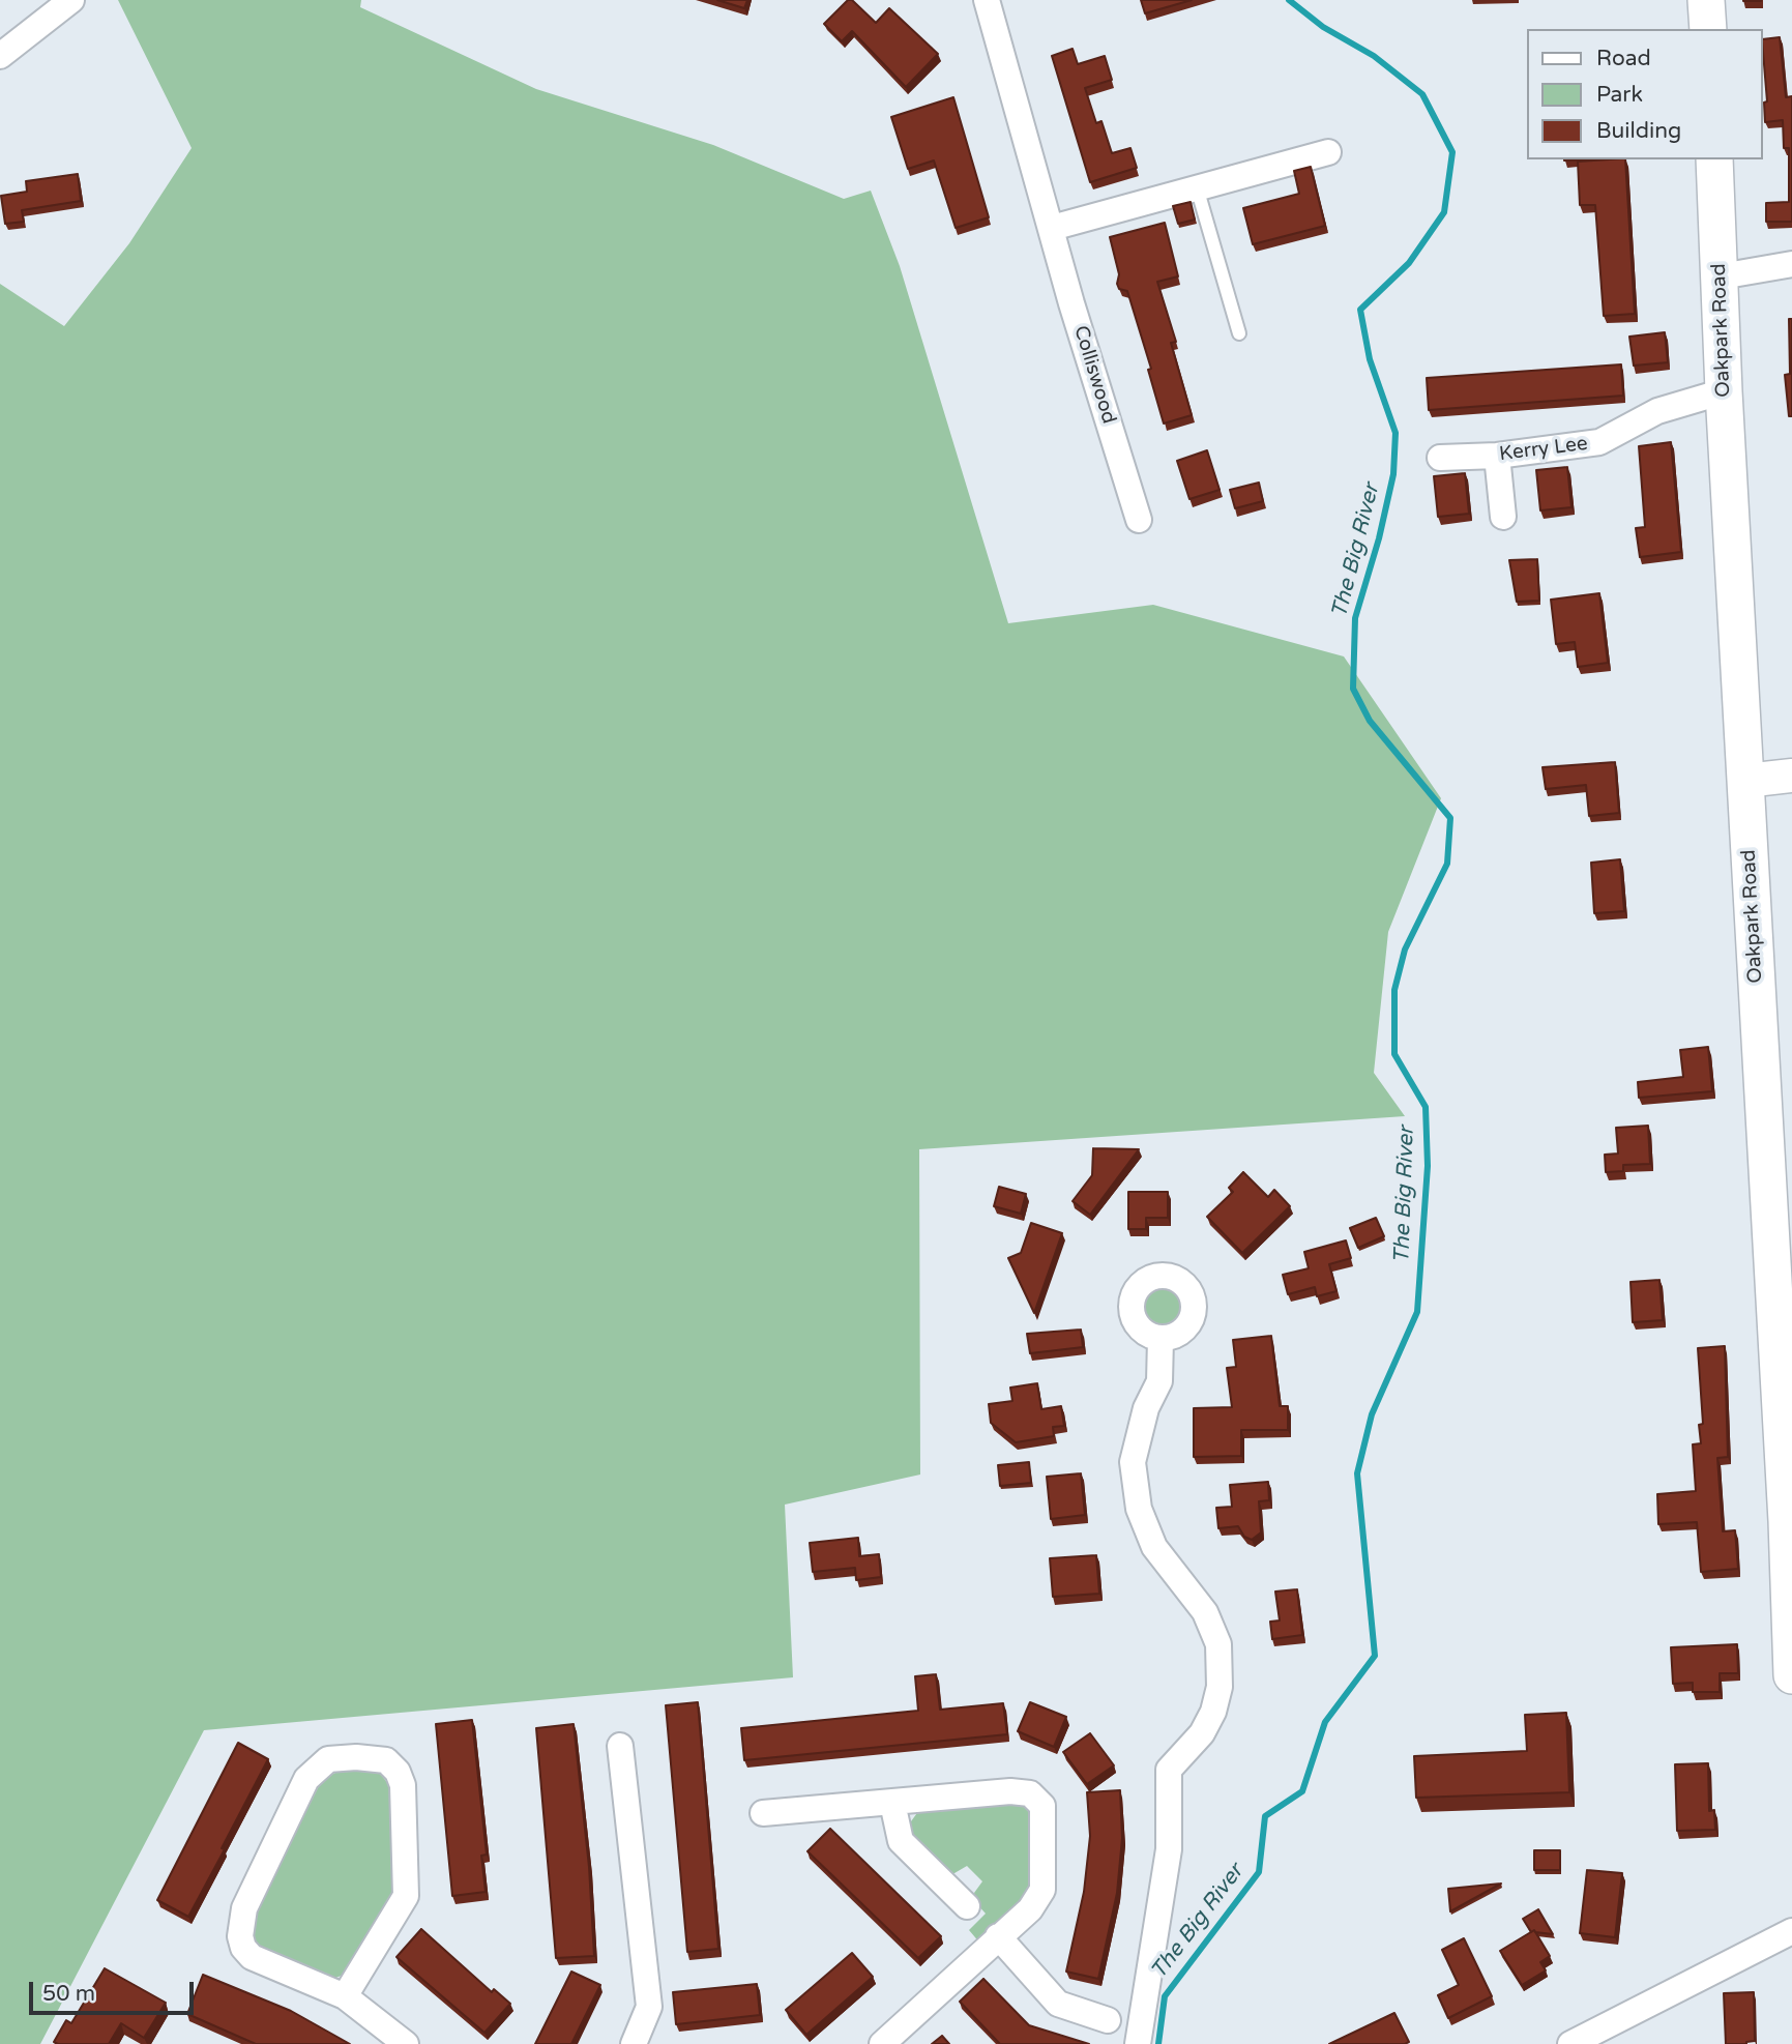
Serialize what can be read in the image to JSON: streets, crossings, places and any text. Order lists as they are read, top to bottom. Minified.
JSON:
{"streets":{"main road":["Oakpark Road"],"street":["Colliswood","Kerry Lee"]},"crossings":[["Oakpark Road","Kerry Lee"]],"water":["The Big River"],"legend":["Road","Park","Building"],"scale_bar":"50 m"}
